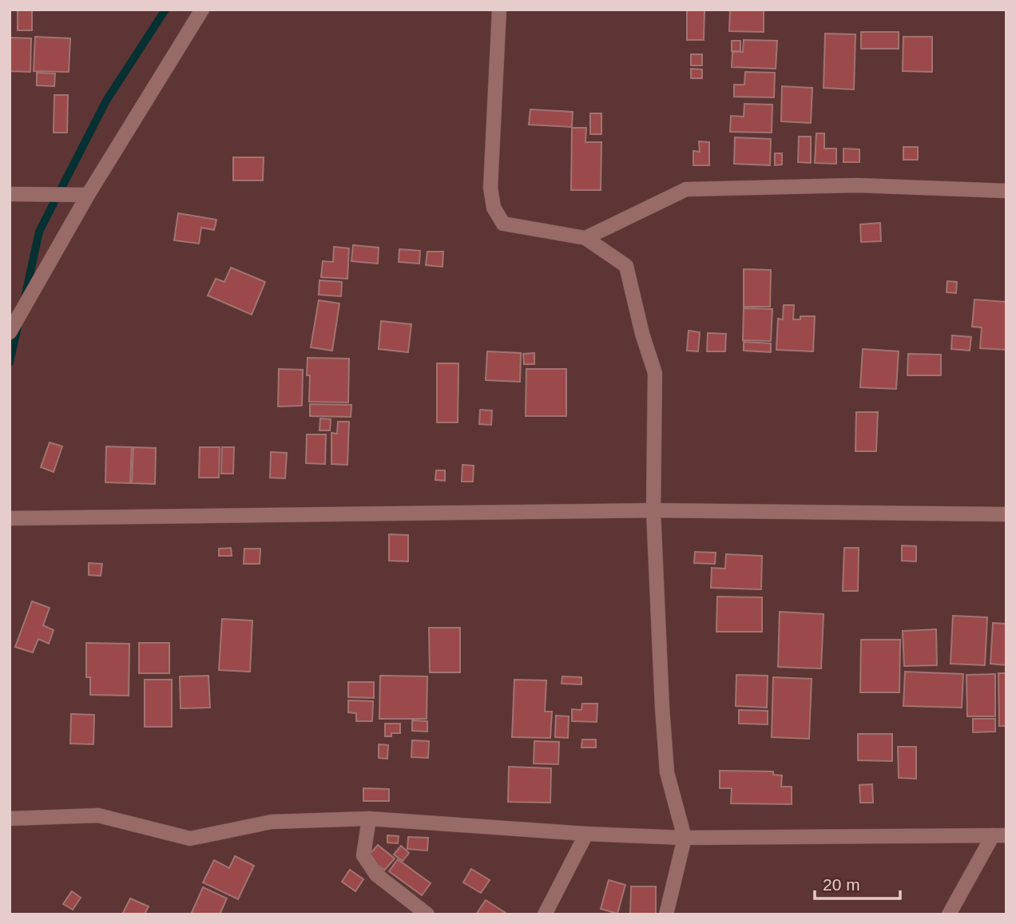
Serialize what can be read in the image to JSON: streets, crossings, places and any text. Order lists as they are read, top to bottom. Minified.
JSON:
{"scale_bar":"20 m"}
